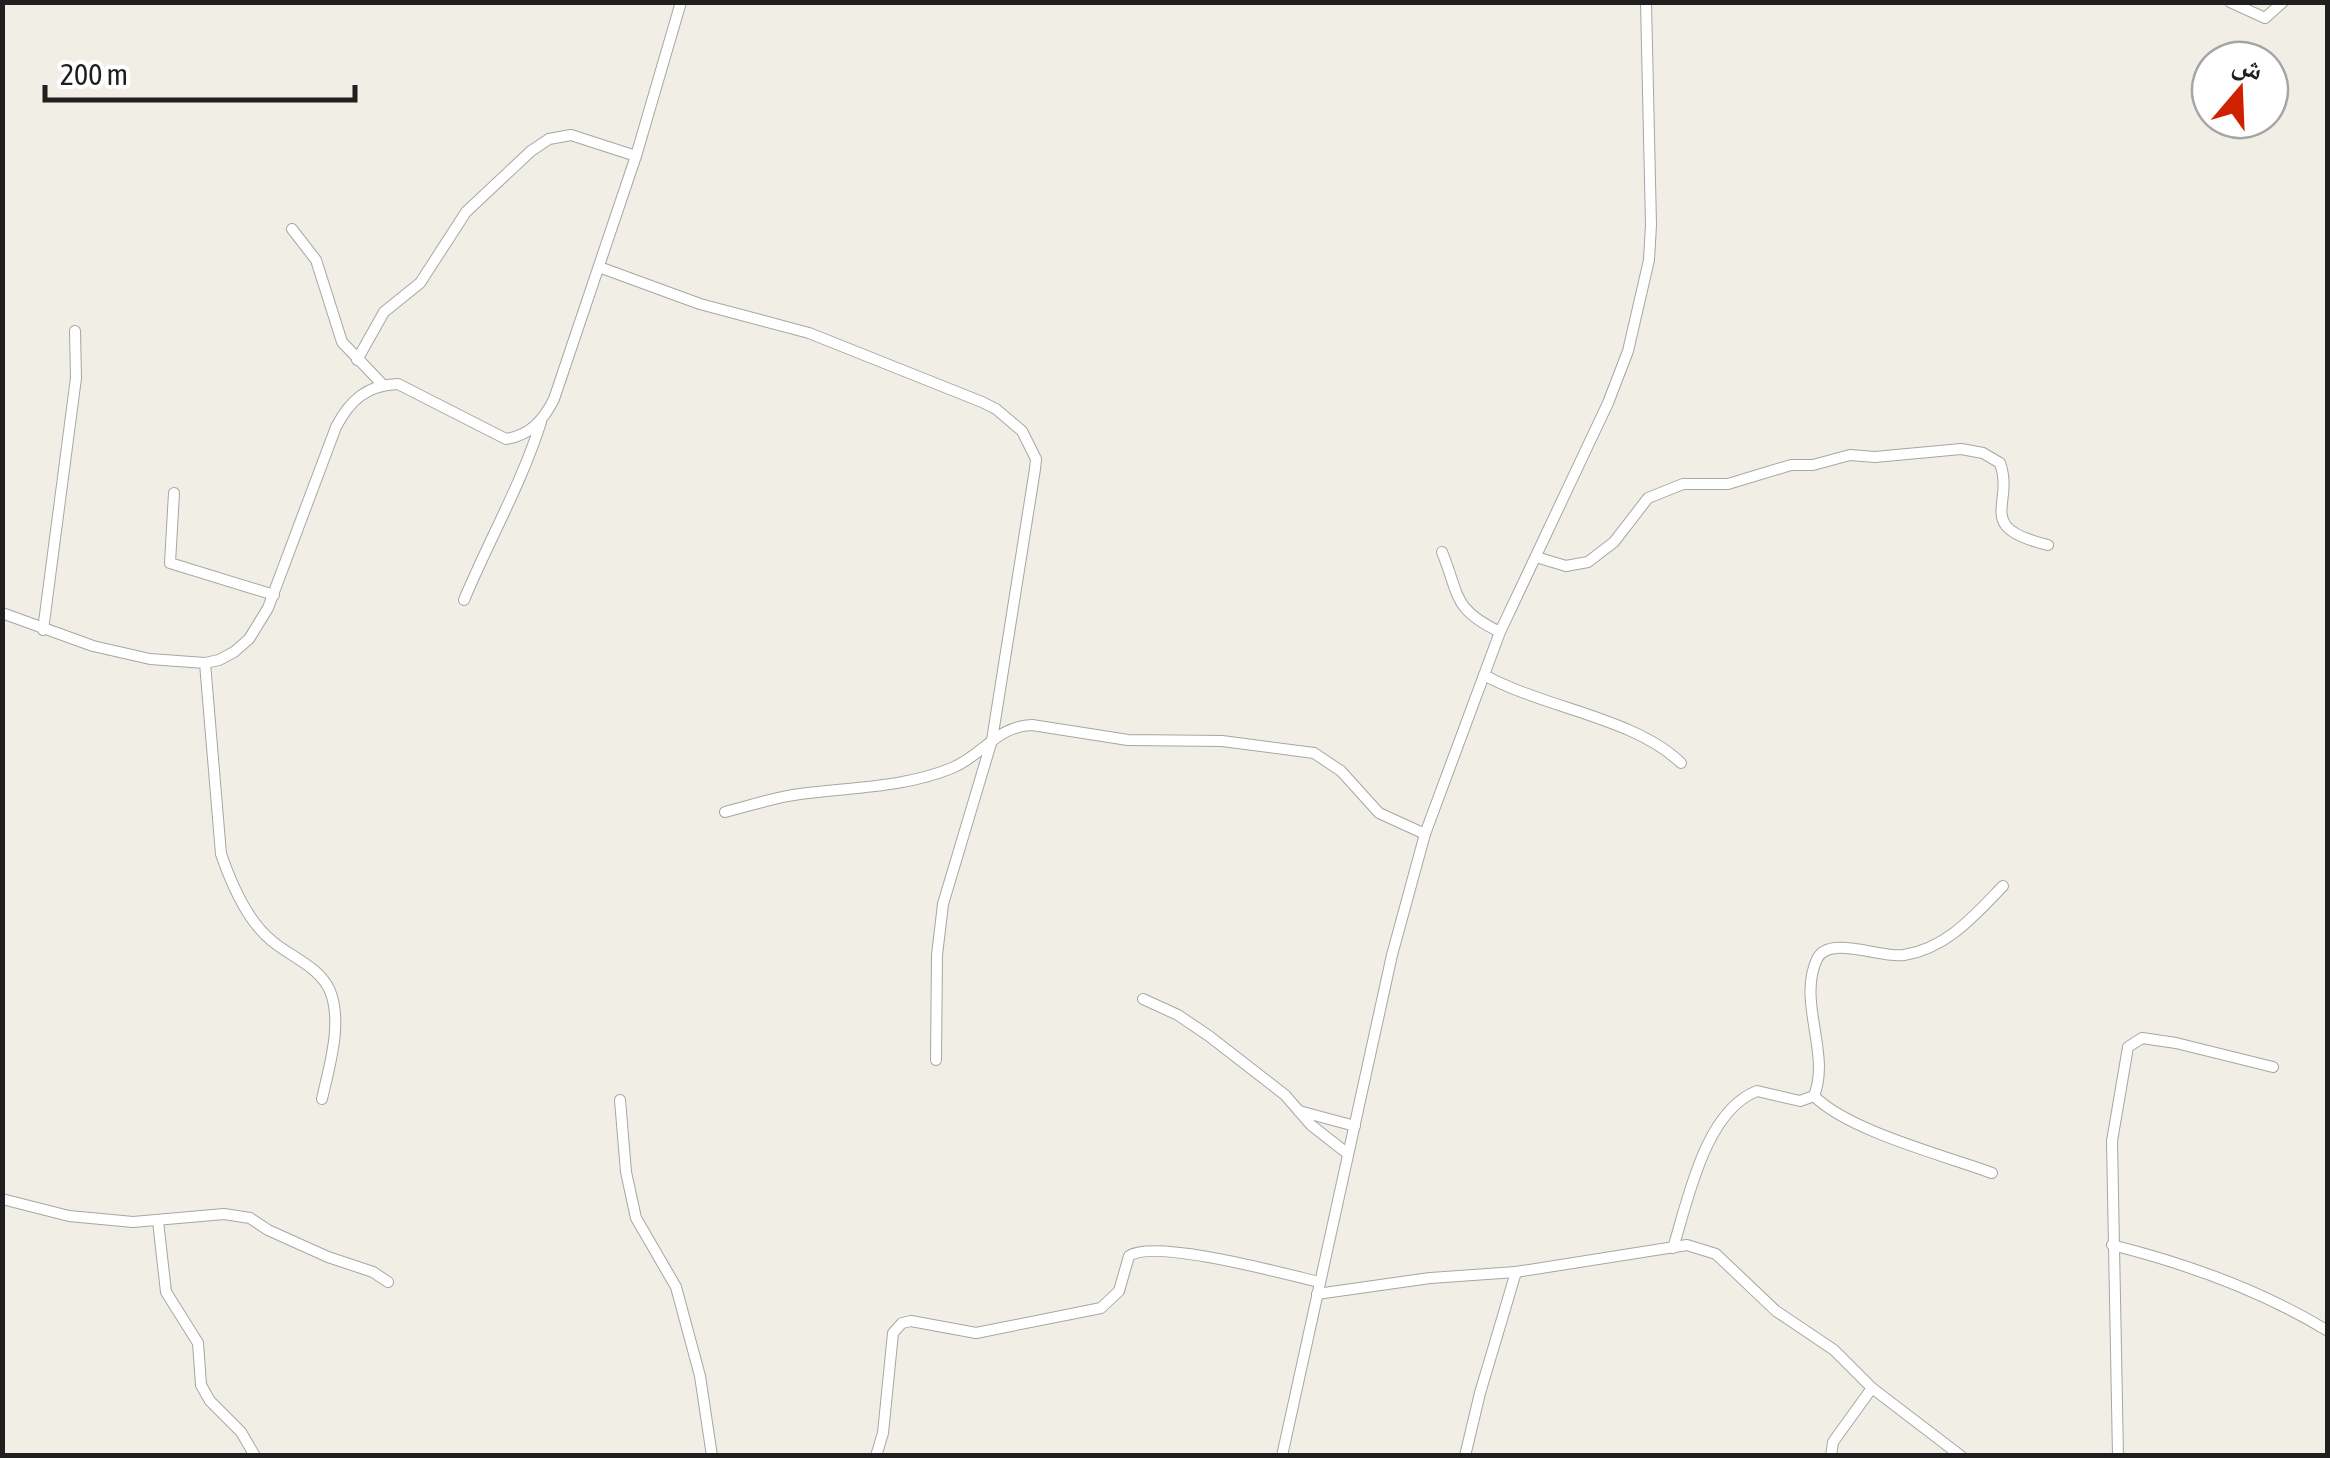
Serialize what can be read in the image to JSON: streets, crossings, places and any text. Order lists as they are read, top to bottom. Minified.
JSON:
{"scale_bar":"200 m","north":"top"}
